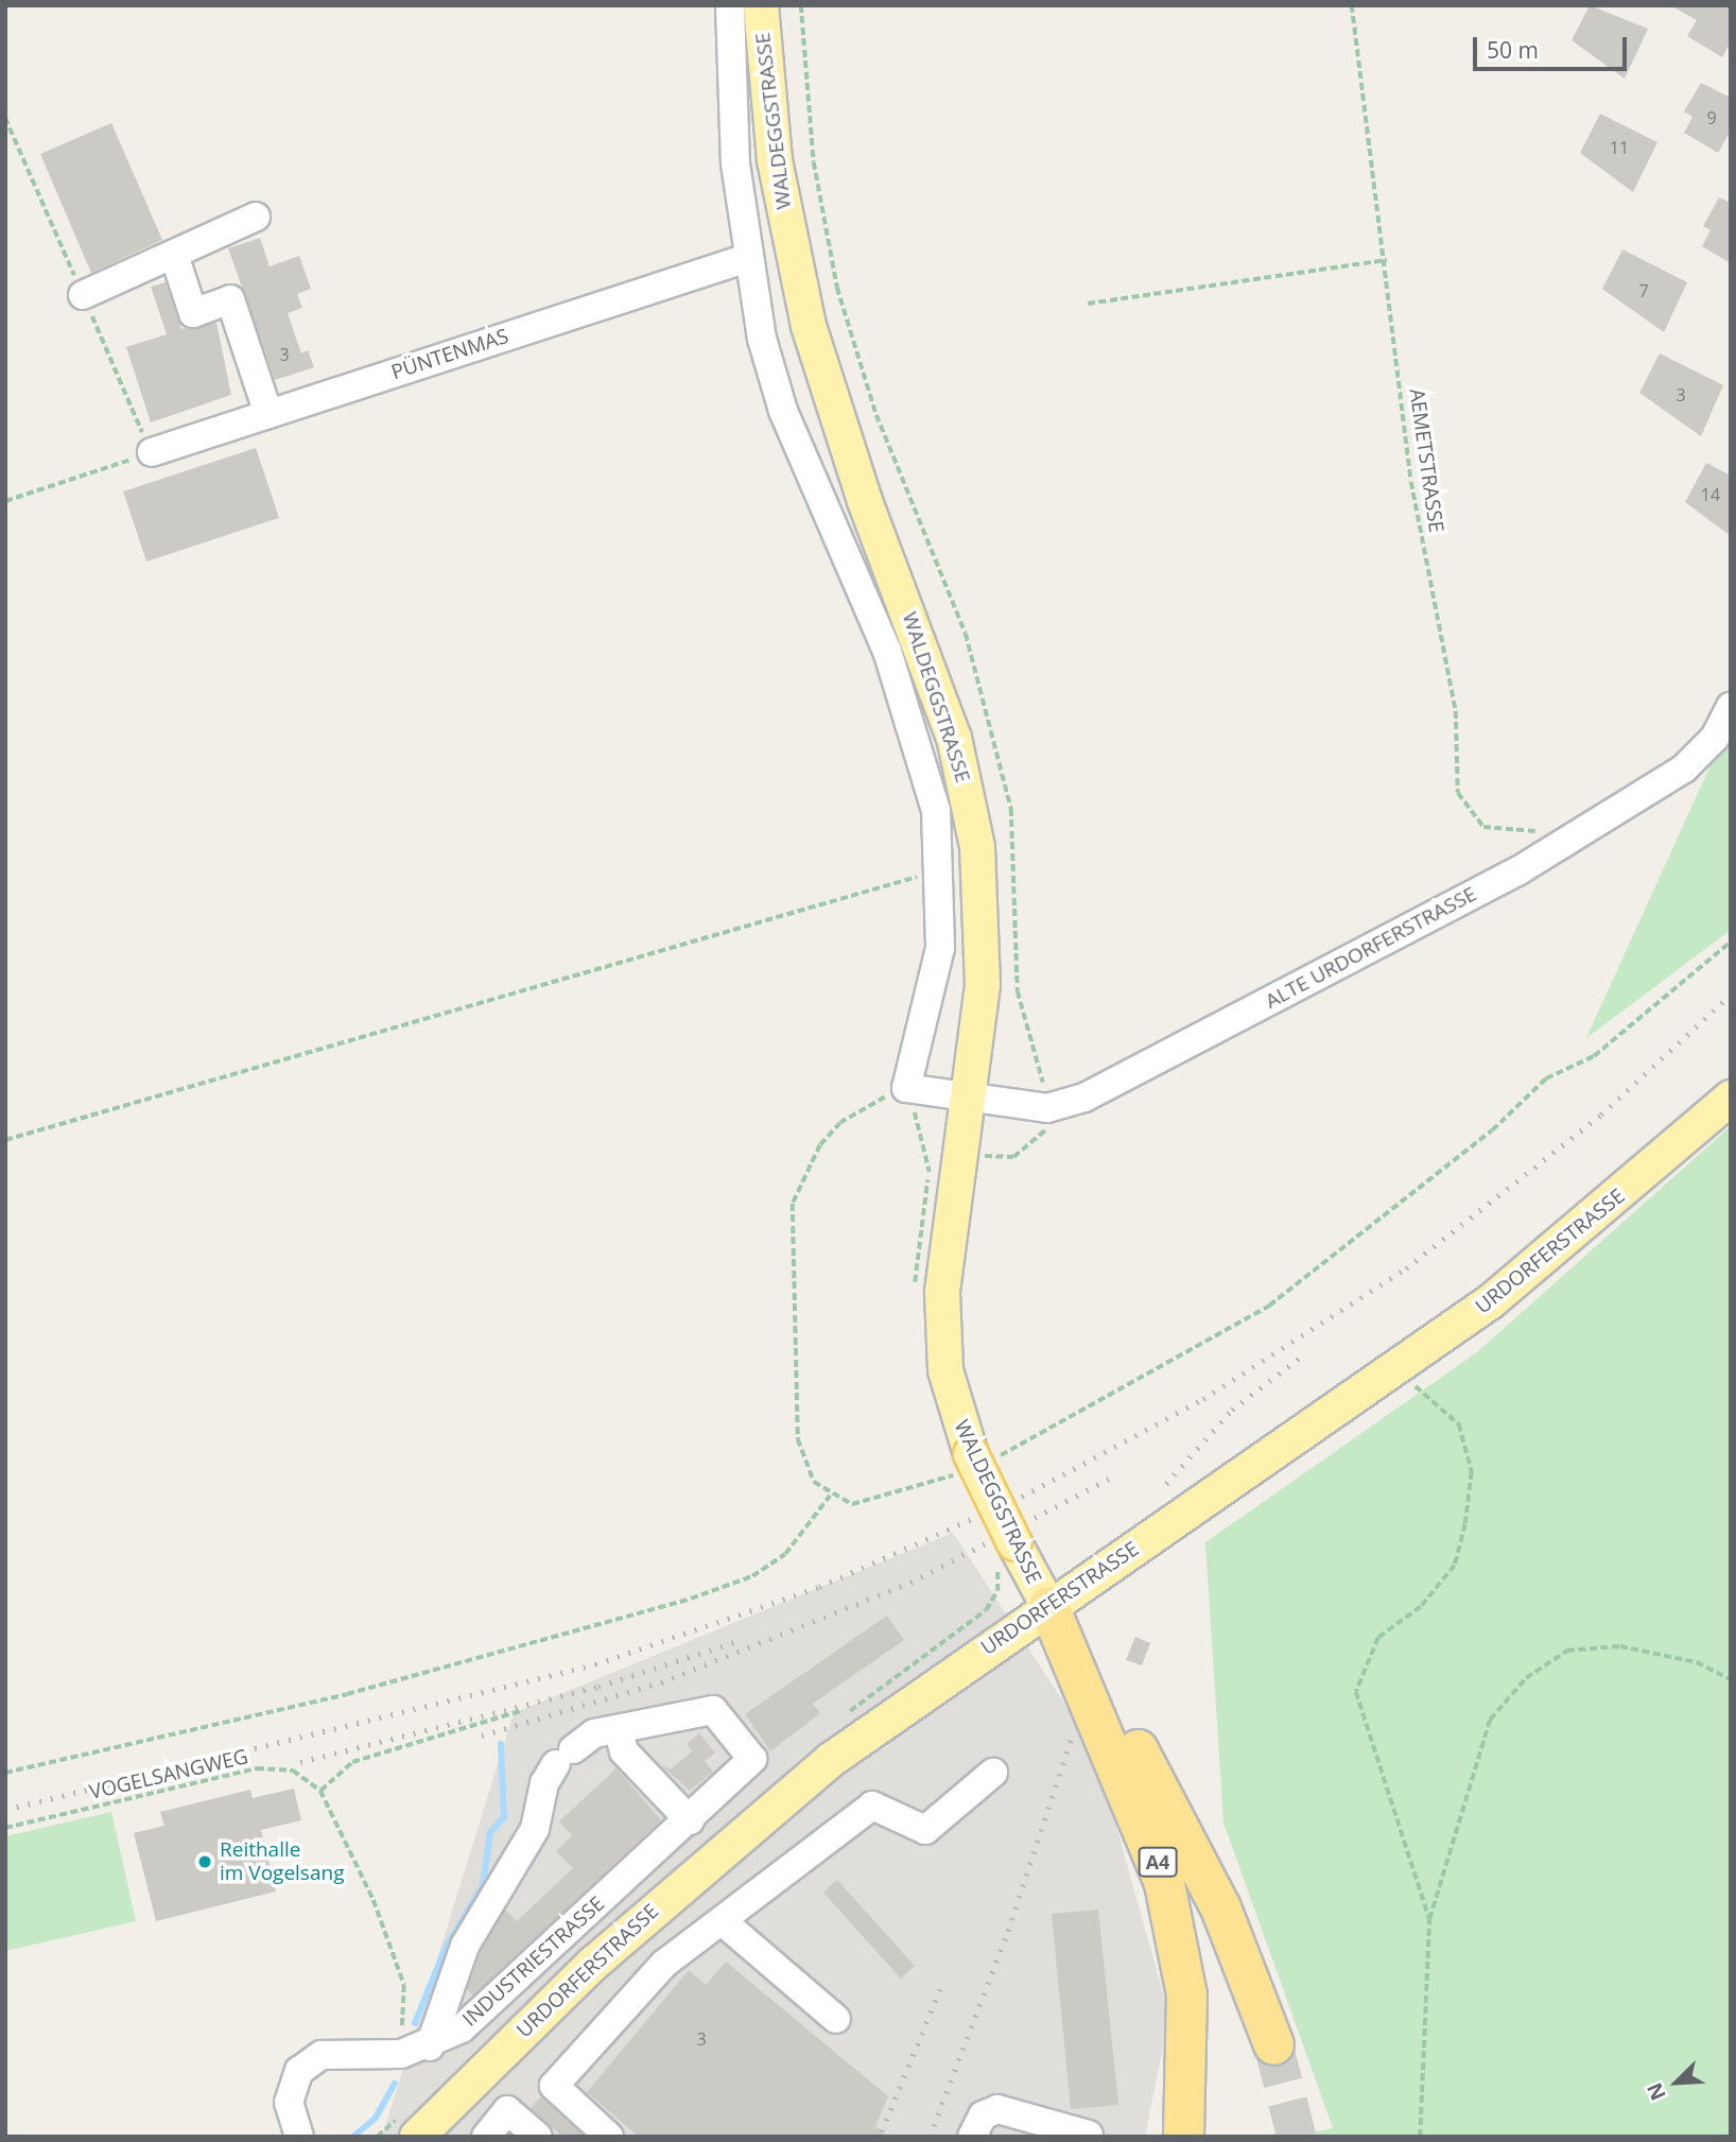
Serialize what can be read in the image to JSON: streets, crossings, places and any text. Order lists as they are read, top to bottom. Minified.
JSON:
{"streets":{"highway":["A4"],"main road":["WALDEGGSTRASSE","URDORFERSTRASSE"],"street":["PÜNTENMAS","ALTE URDORFERSTRASSE","INDUSTRIESTRASSE"],"path":["AEMETSTRASSE","VOGELSANGWEG"]},"crossings":[["WALDEGGSTRASSE","ALTE URDORFERSTRASSE"],["WALDEGGSTRASSE","URDORFERSTRASSE"],["WALDEGGSTRASSE","A4"],["AEMETSTRASSE","ALTE URDORFERSTRASSE"],["URDORFERSTRASSE","A4"]],"places":["Reithalle im Vogelsang"],"house_numbers":["9","11","7","3","3","14","3"],"scale_bar":"50 m","north":"bottom left"}
